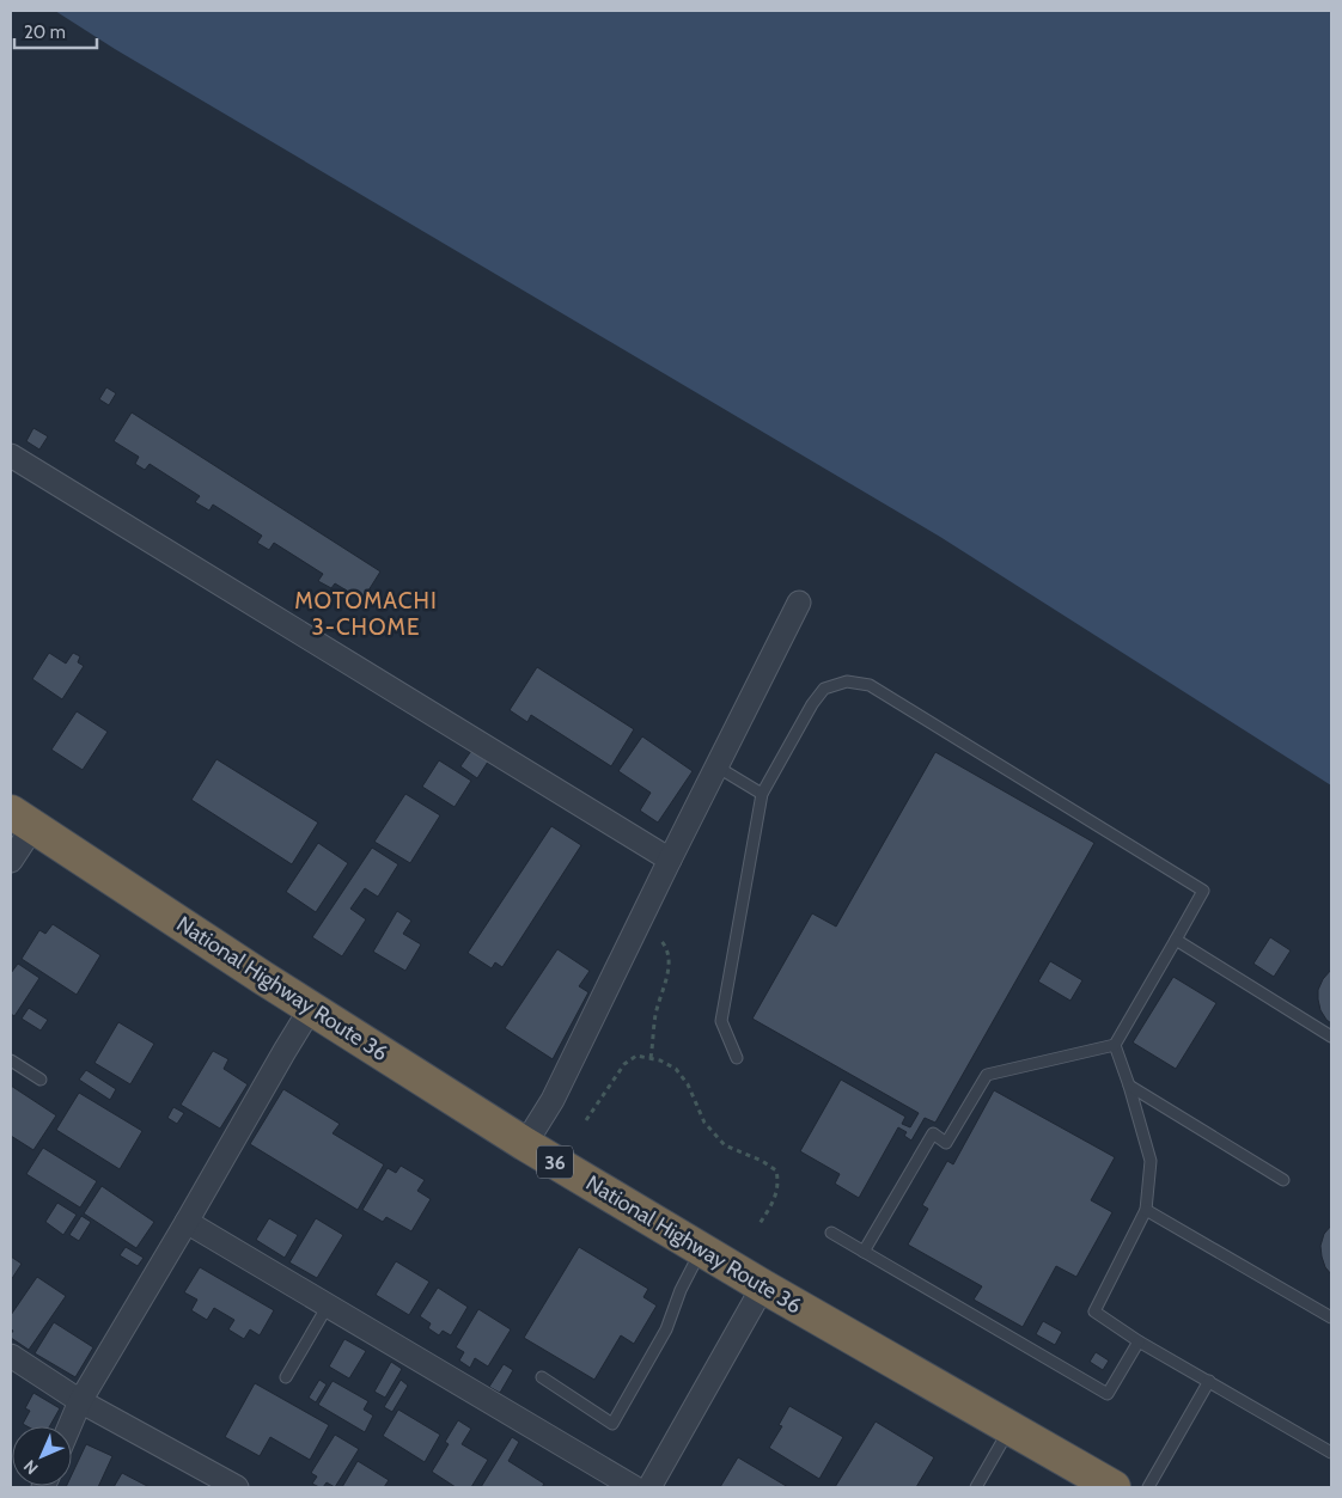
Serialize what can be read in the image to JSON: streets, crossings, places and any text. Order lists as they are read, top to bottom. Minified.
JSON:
{"streets":{"highway":["National Highway Route 36","36"]},"districts":["MOTOMACHI 3-CHOME"],"scale_bar":"20 m","north":"bottom left"}
